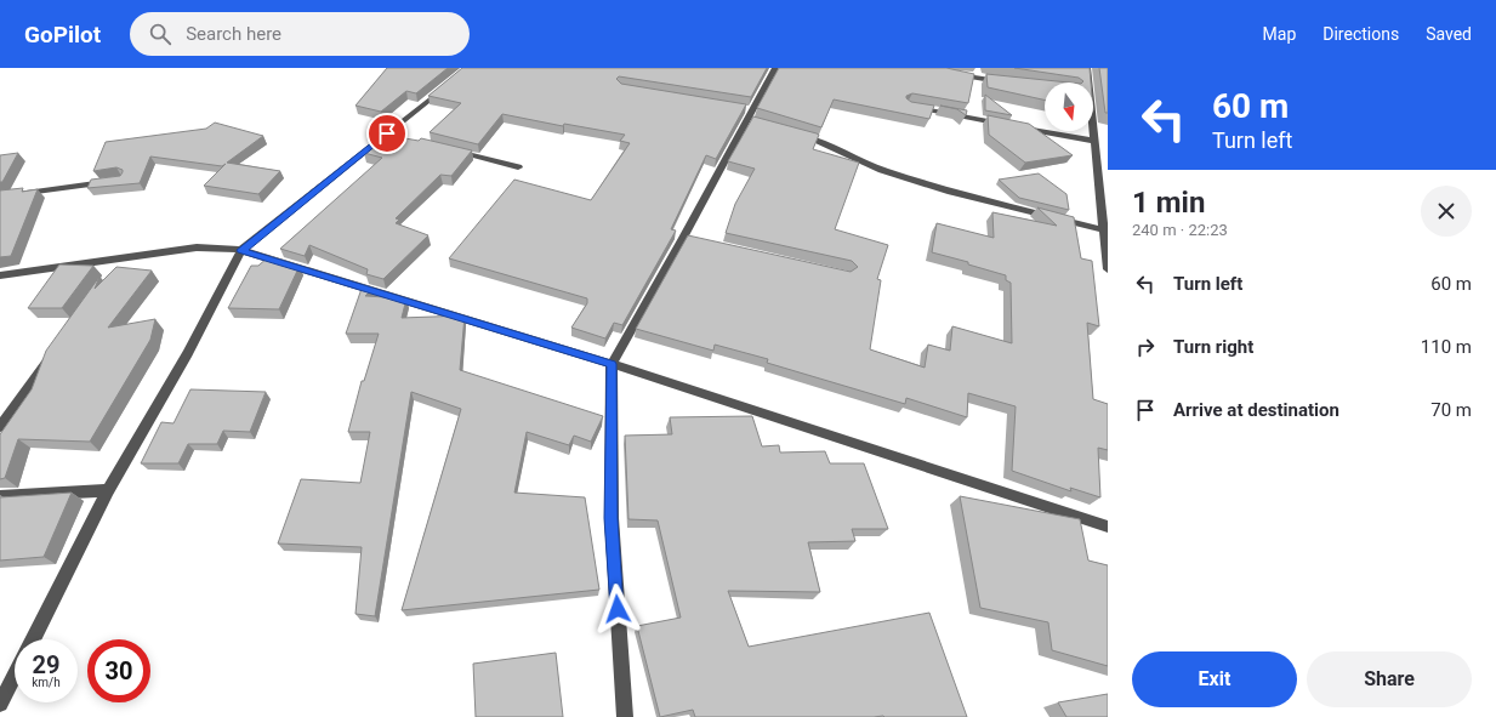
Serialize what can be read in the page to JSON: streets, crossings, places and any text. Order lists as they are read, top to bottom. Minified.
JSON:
{"north":"bottom","page":{"header":"GoPilot","search":"Search here","nav":["Map","Directions","Saved"],"turn":["60 m","Turn left"],"heading":["1 min","240 m · 22:23"],"list":[{"name":"Turn left","value":"60 m"},{"name":"Turn right","value":"110 m"},{"name":"Arrive at destination","value":"70 m"}],"speed":"29 km/h","limit":"30","buttons":["Exit","Share"]}}
